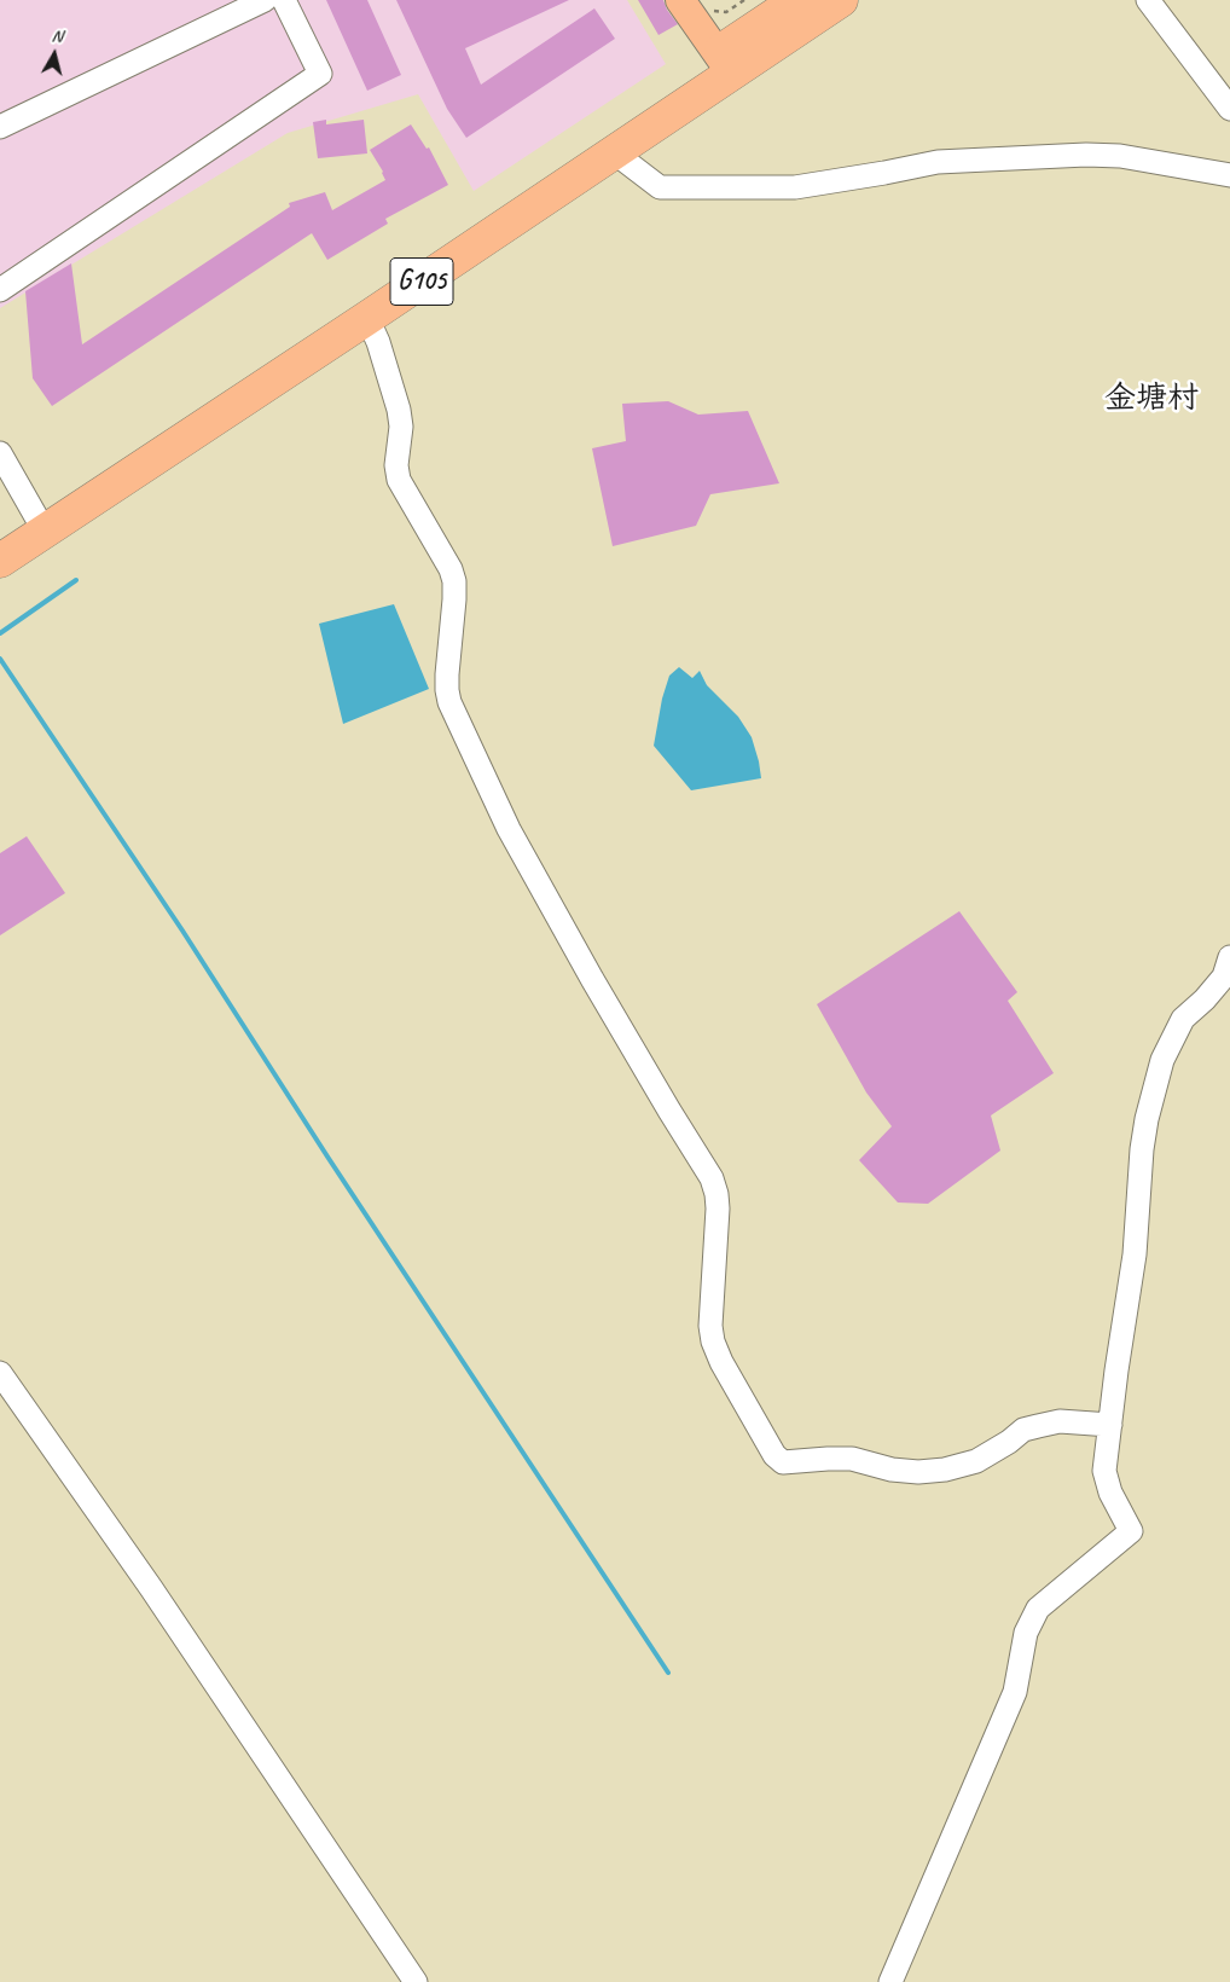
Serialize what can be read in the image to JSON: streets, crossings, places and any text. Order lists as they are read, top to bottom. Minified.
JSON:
{"streets":{"highway":["G105"]},"districts":["金塘村"],"north":"top"}
